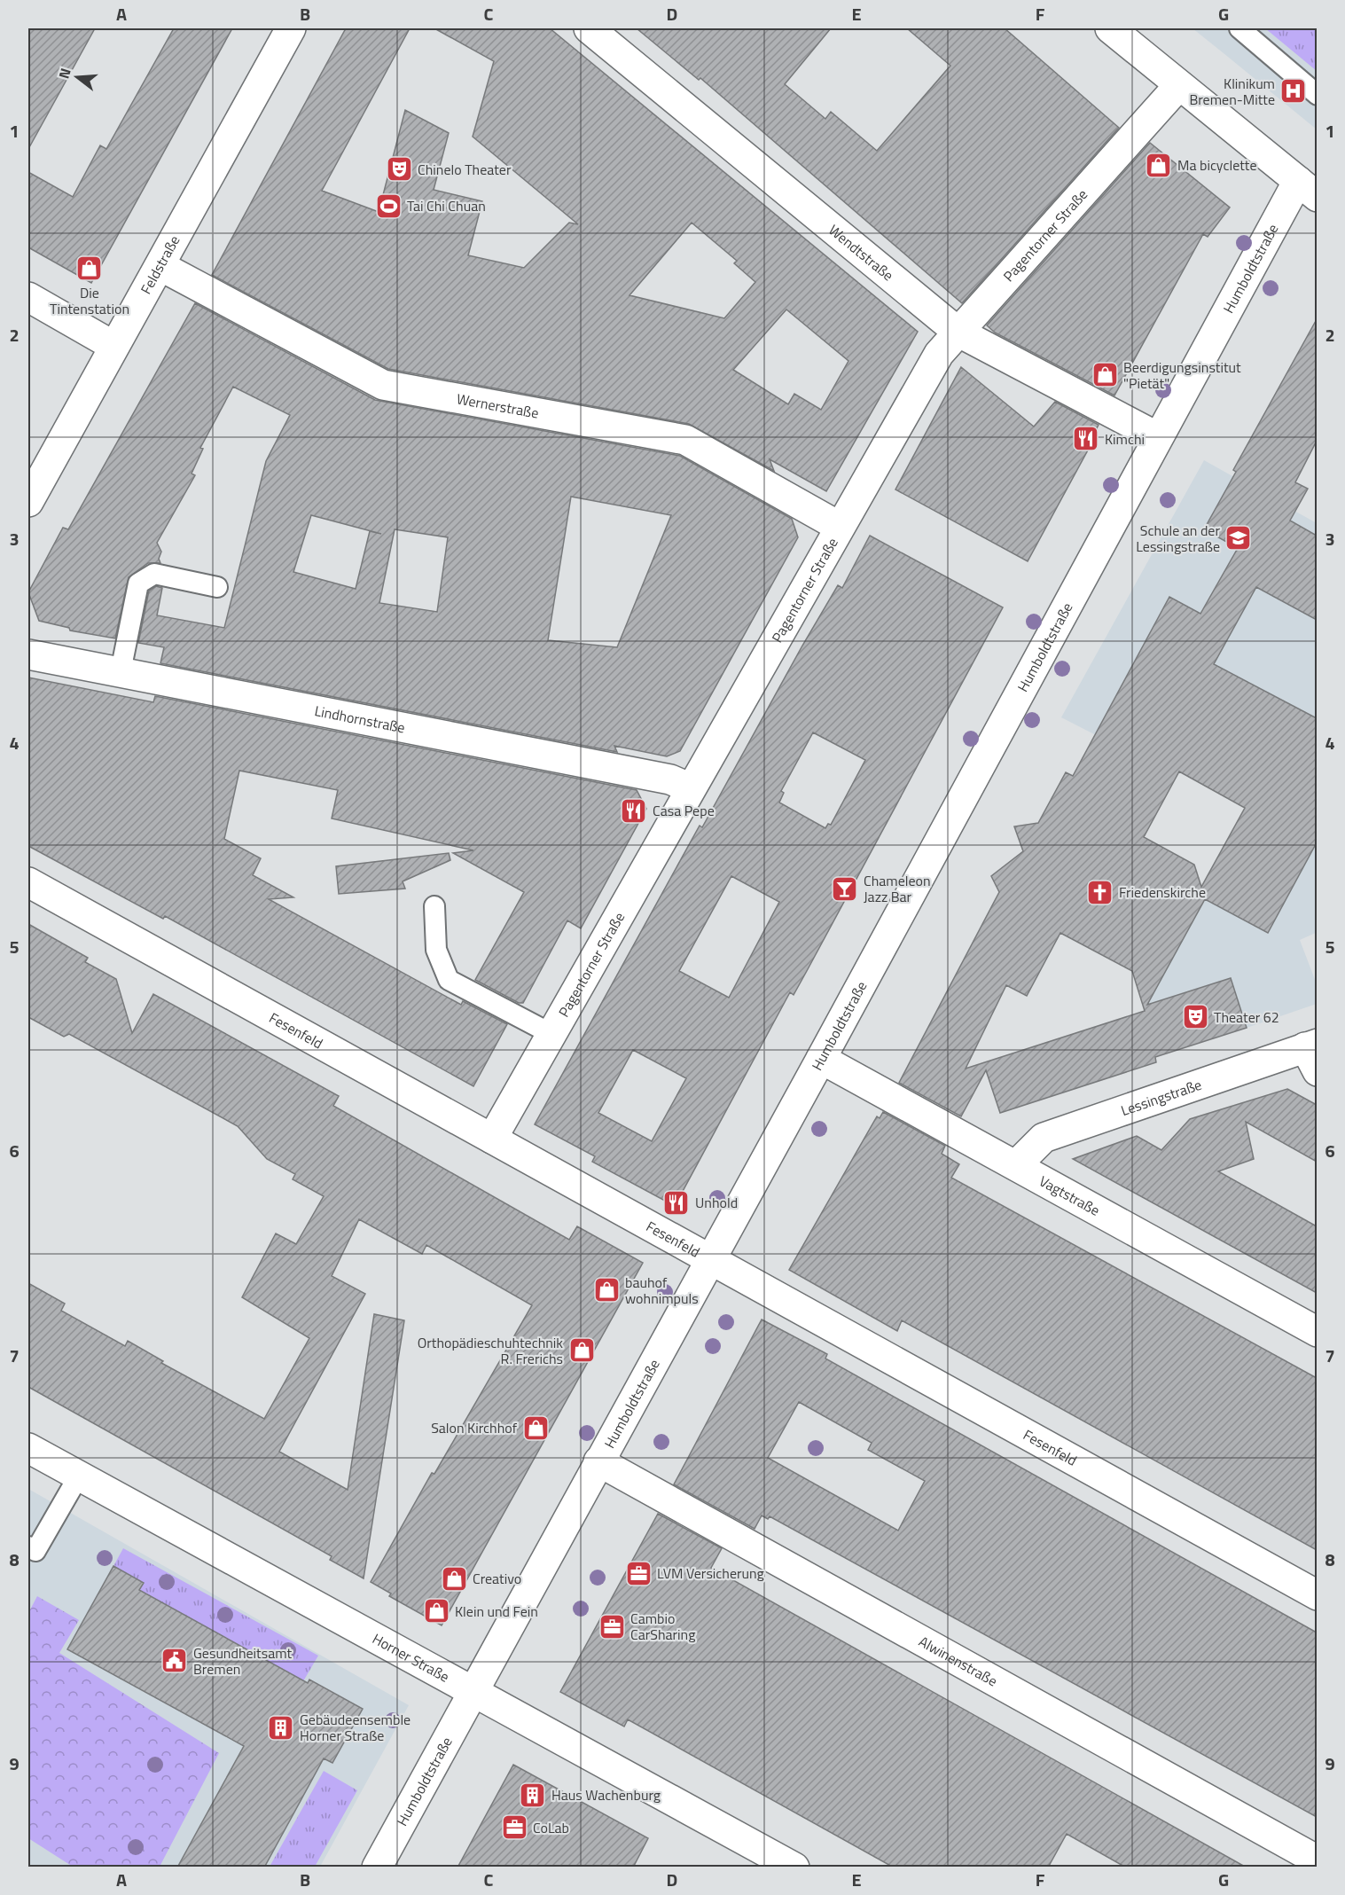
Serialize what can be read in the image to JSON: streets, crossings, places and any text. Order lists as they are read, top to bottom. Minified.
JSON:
{"streets":{"street":["Pagentorner Straße","Wendtstraße","Feldstraße","Humboldtstraße","Wernerstraße","Lindhornstraße","Fesenfeld","Lessingstraße","Vagtstraße","Horner Straße","Alwinenstraße"]},"crossings":[["Pagentorner Straße","Wendtstraße"],["Pagentorner Straße","Wernerstraße"],["Pagentorner Straße","Lindhornstraße"],["Pagentorner Straße","Fesenfeld"],["Wendtstraße","Humboldtstraße"],["Feldstraße","Wernerstraße"],["Humboldtstraße","Fesenfeld"],["Humboldtstraße","Vagtstraße"],["Humboldtstraße","Horner Straße"],["Humboldtstraße","Alwinenstraße"],["Lessingstraße","Vagtstraße"]],"places":{"hospital":["Klinikum Bremen-Mitte"],"shop":["Ma bicyclette","Die Tintenstation","Beerdigungsinstitut \"Pietät\"","bauhof wohnimpuls","Orthopädieschuhtechnik R. Frerichs","Salon Kirchhof","Creativo","Klein und Fein"],"theatre":["Chinelo Theater","Theater 62"],"sports":["Tai Chi Chuan"],"restaurant":["Kimchi","Casa Pepe","Unhold"],"school or university":["Schule an der Lessingstraße"],"bar":["Chameleon Jazz Bar"],"church":["Friedenskirche"],"office":["LVM Versicherung","Cambio CarSharing","CoLab"],"public building":["Gesundheitsamt Bremen"],"building":["Gebäudeensemble Horner Straße","Haus Wachenburg"]},"north":"left","grid":{"columns":["A","B","C","D","E","F","G"],"rows":["1","2","3","4","5","6","7","8","9"]}}
